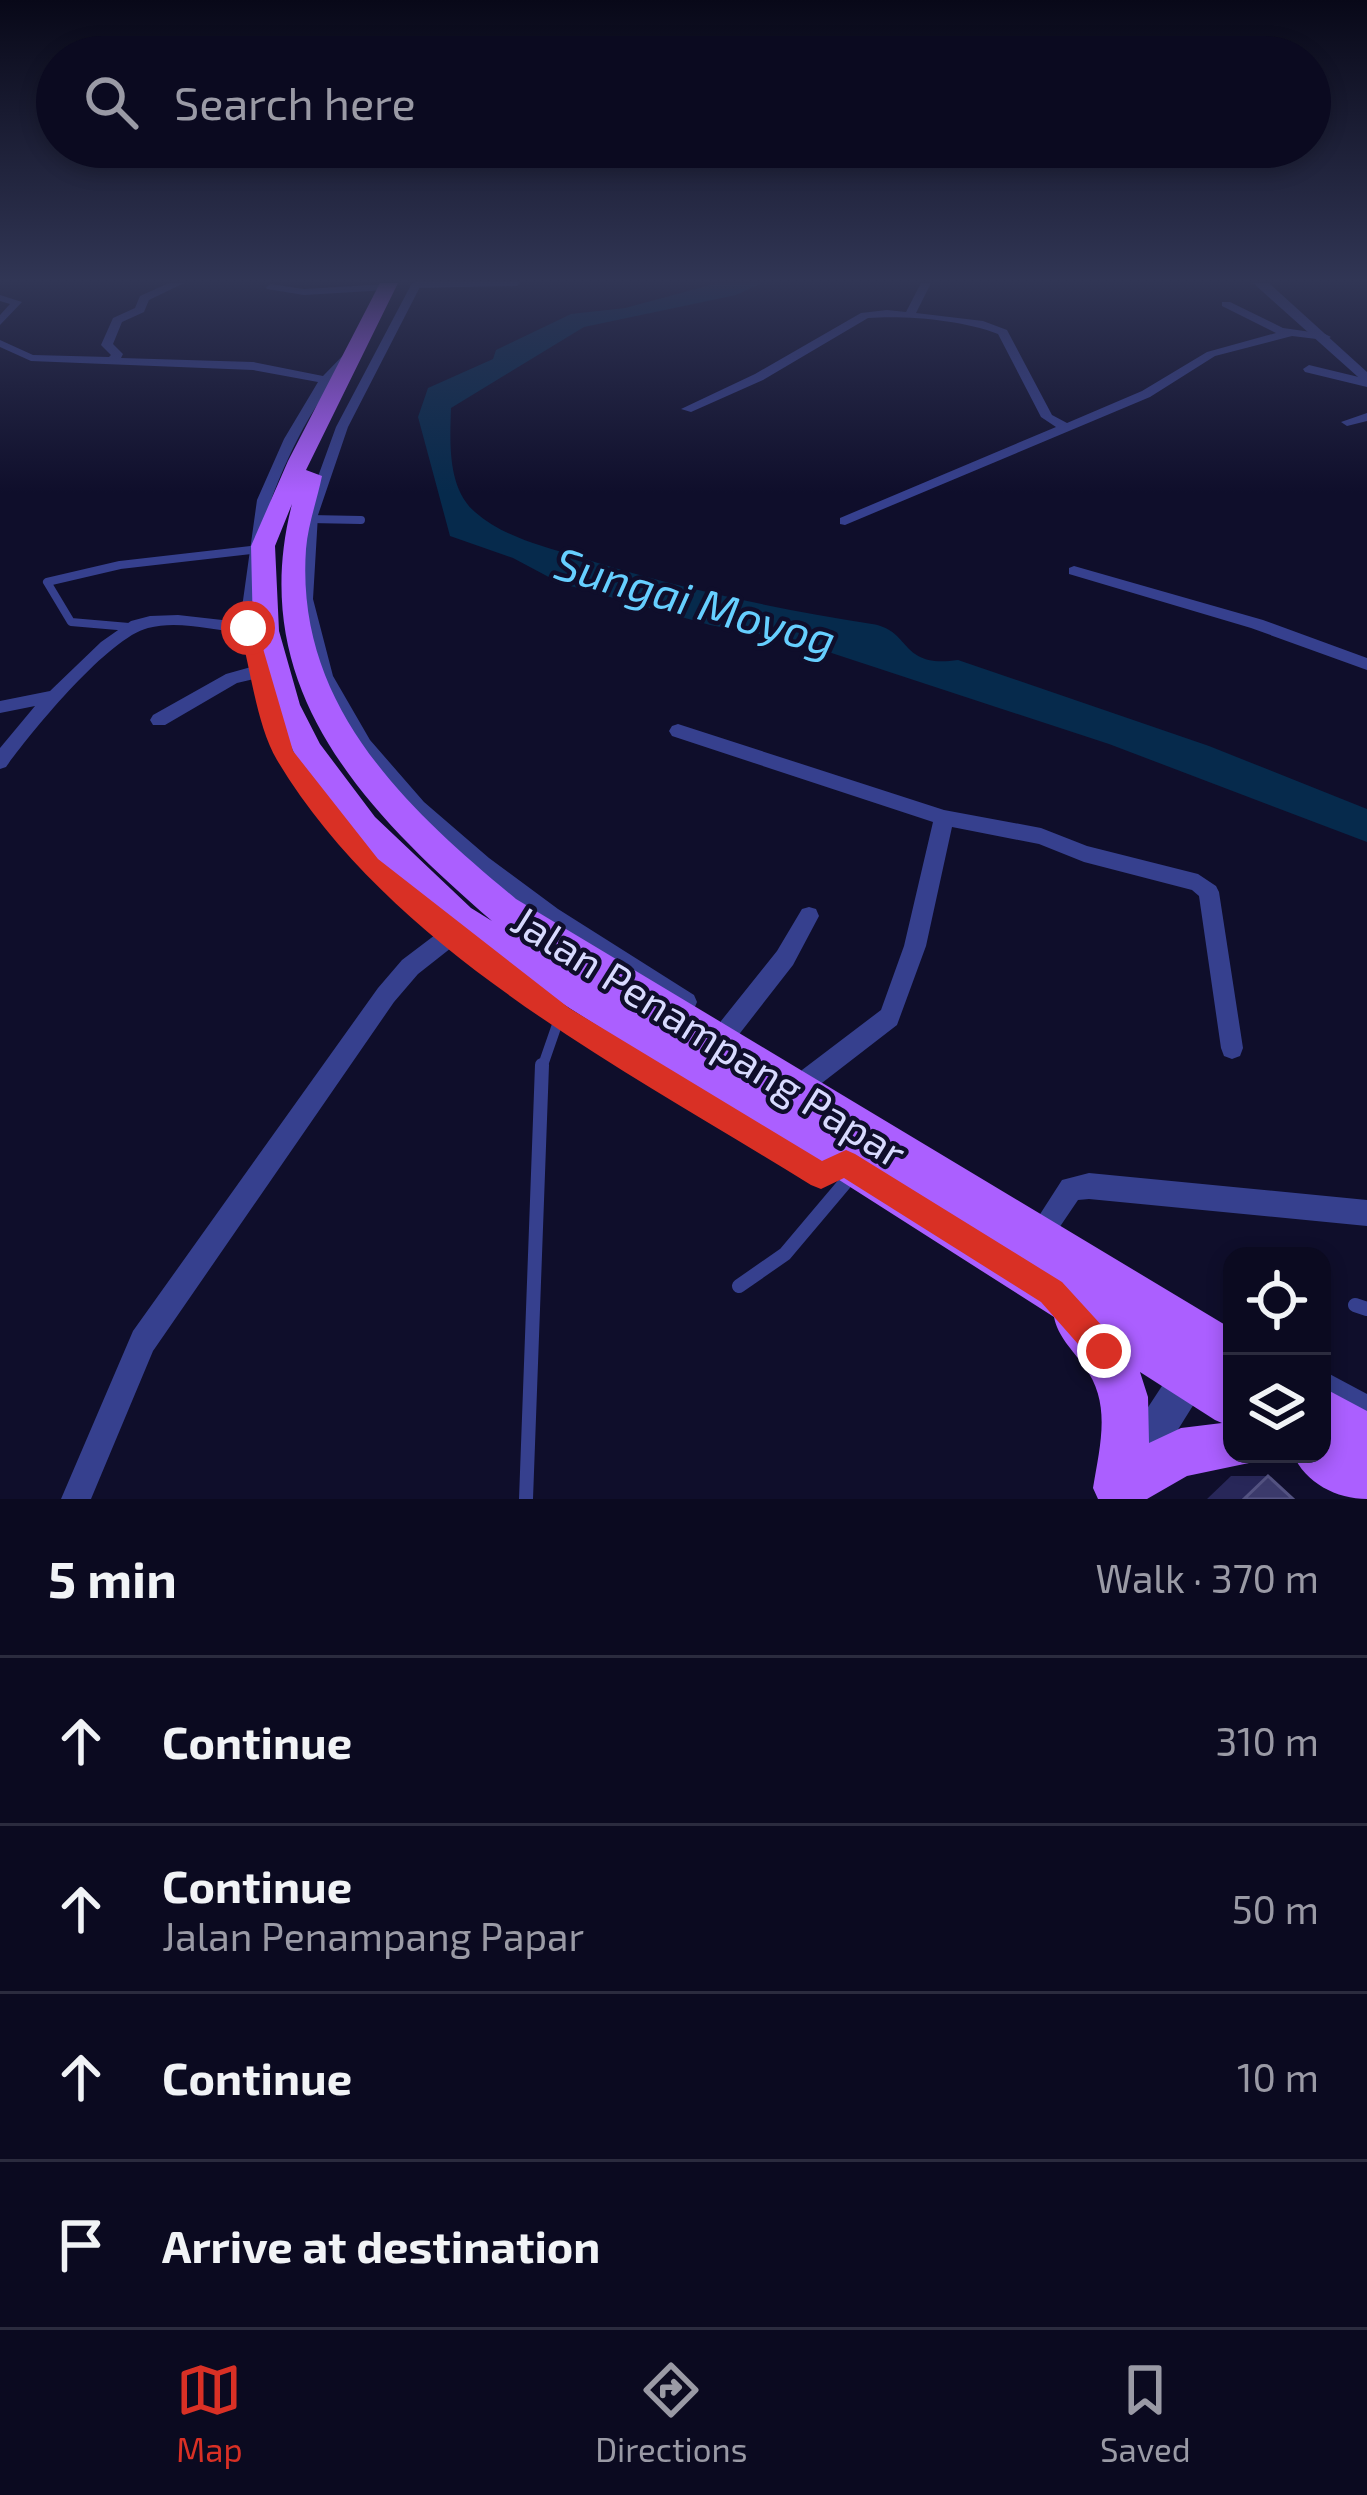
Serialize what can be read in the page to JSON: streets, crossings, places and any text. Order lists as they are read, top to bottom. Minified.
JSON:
{"streets":{"main road":["Jalan Penampang Papar"]},"water":["Sungai Moyog"],"page":{"search":"Search here","heading":["5 min","Walk · 370 m"],"list":[["Continue","310 m"],["Continue","Jalan Penampang Papar","50 m"],["Continue","10 m"],"Arrive at destination"],"nav":["Map","Directions","Saved"]}}
